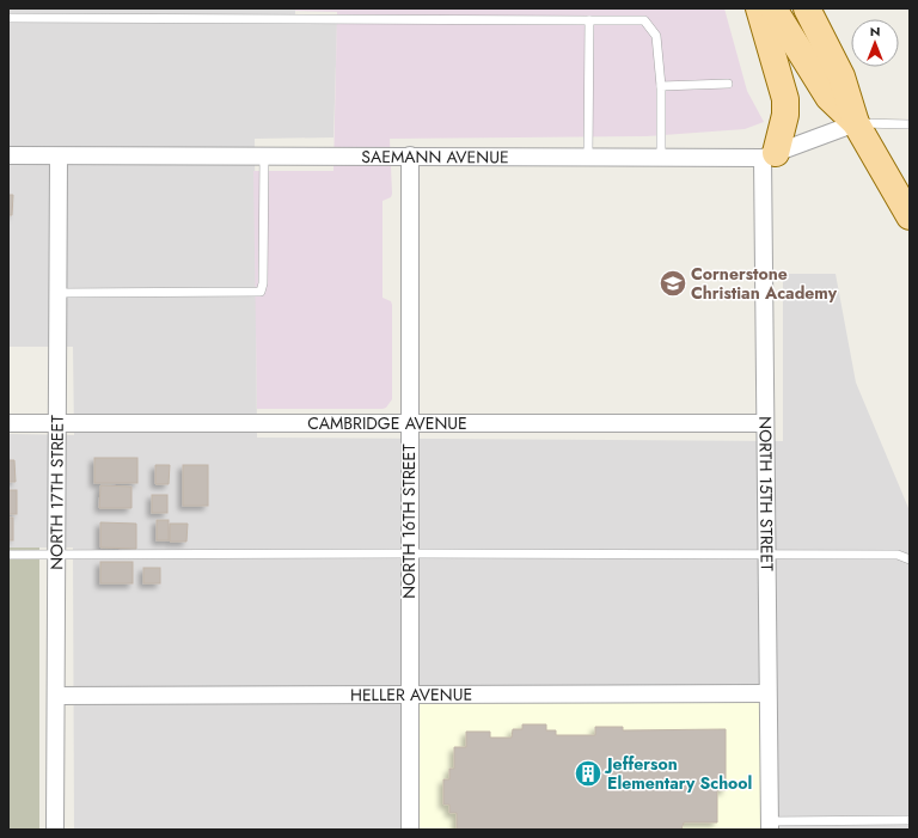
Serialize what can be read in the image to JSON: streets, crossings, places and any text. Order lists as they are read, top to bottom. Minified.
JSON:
{"streets":{"street":["SAEMANN AVENUE","CAMBRIDGE AVENUE","NORTH 17TH STREET","NORTH 15TH STREET","NORTH 16TH STREET","HELLER AVENUE"]},"crossings":[["SAEMANN AVENUE","NORTH 17TH STREET"],["SAEMANN AVENUE","NORTH 15TH STREET"],["SAEMANN AVENUE","NORTH 16TH STREET"],["CAMBRIDGE AVENUE","NORTH 17TH STREET"],["CAMBRIDGE AVENUE","NORTH 15TH STREET"],["CAMBRIDGE AVENUE","NORTH 16TH STREET"],["NORTH 17TH STREET","HELLER AVENUE"],["NORTH 15TH STREET","HELLER AVENUE"],["NORTH 16TH STREET","HELLER AVENUE"]],"places":{"school or university":["Cornerstone Christian Academy"],"building":["Jefferson Elementary School"]},"north":"top"}
